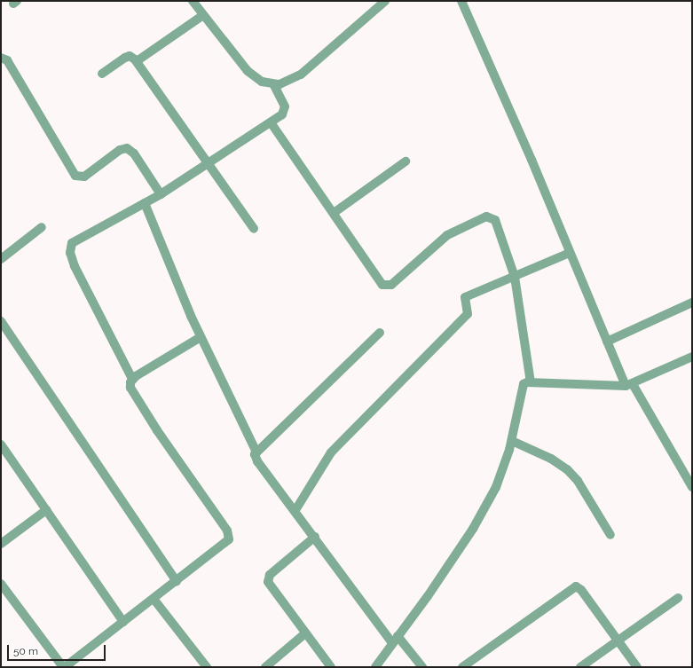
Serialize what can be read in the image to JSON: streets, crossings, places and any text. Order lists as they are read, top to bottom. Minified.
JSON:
{"scale_bar":"50 m"}
